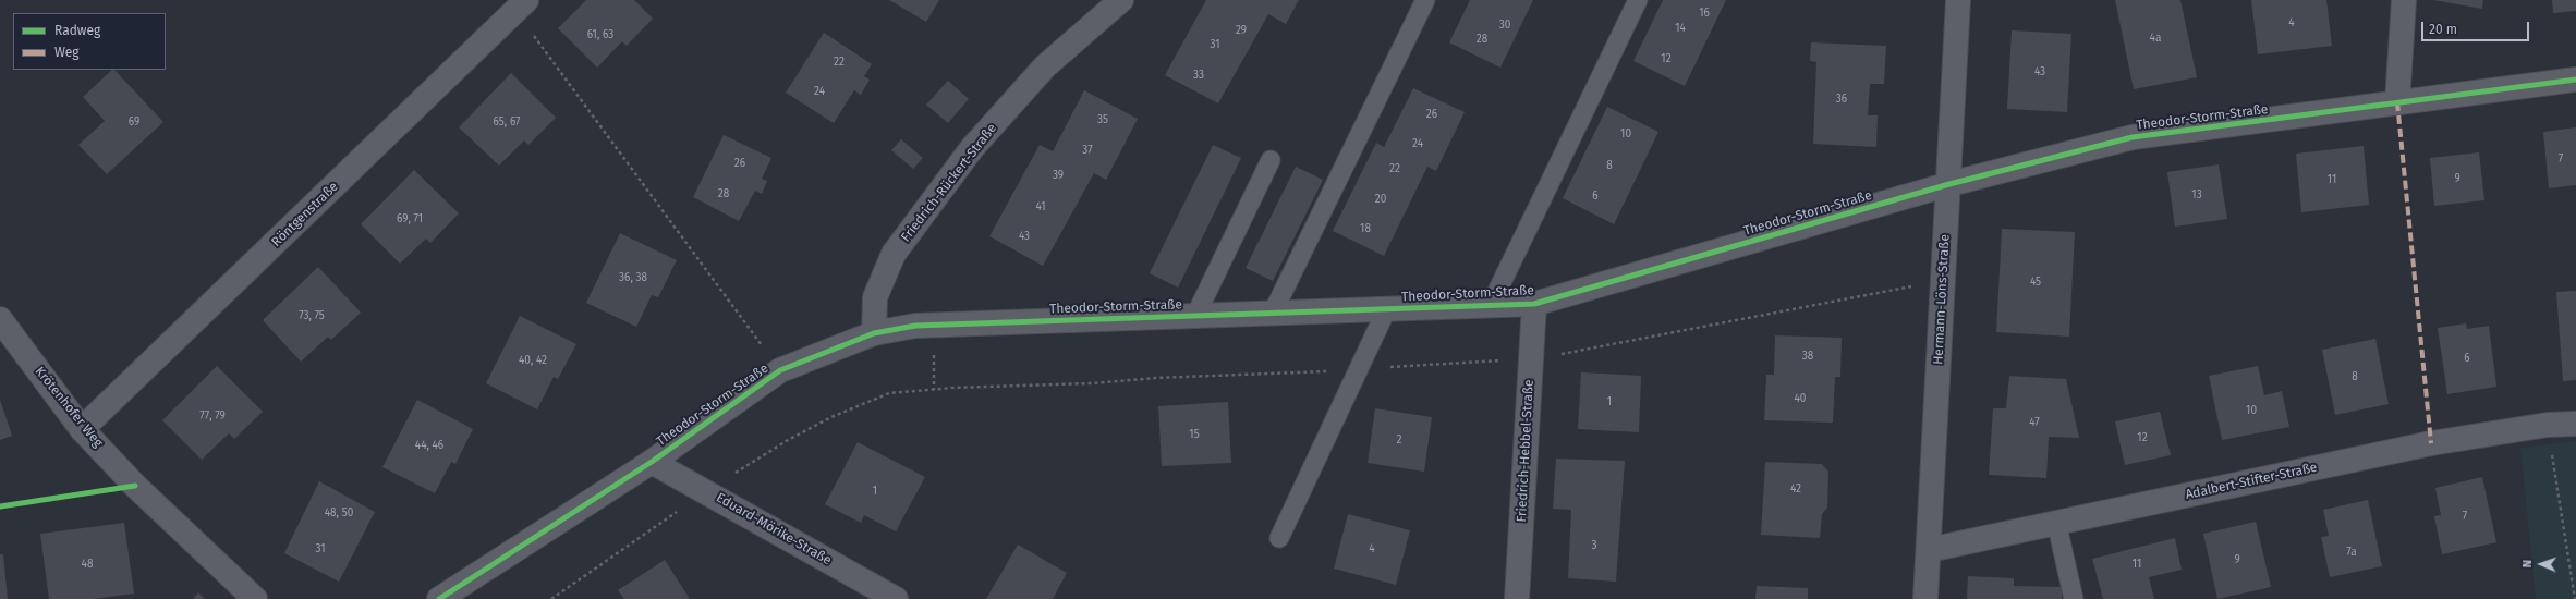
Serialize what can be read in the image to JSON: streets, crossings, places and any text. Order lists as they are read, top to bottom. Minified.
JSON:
{"streets":{"street":["Theodor-Storm-Straße","Friedrich-Rückert-Straße","Röntgenstraße","Hermann-Löns-Straße","Krötenhofer Weg","Friedrich-Hebbel-Straße","Adalbert-Stifter-Straße","Eduard-Mörike-Straße"]},"crossings":[["Theodor-Storm-Straße","Friedrich-Rückert-Straße"],["Theodor-Storm-Straße","Hermann-Löns-Straße"],["Theodor-Storm-Straße","Friedrich-Hebbel-Straße"],["Theodor-Storm-Straße","Eduard-Mörike-Straße"],["Röntgenstraße","Krötenhofer Weg"],["Hermann-Löns-Straße","Adalbert-Stifter-Straße"]],"house_numbers":["16","4","30","14","29","61, 63","4a","28","31","12","22","43","33","24","36","26","35","69","65, 67","10","24","37","7","26","8","22","39","9","11","28","13","6","20","41","69, 71","18","43","36, 38","45","73, 75","38","6","40, 42","8","40","1","10","77, 79","47","15","12","2","44, 46","42","1","48, 50","7","3","31","4","7a","9","48","11"],"legend":["Radweg","Weg"],"scale_bar":"20 m","north":"left"}
